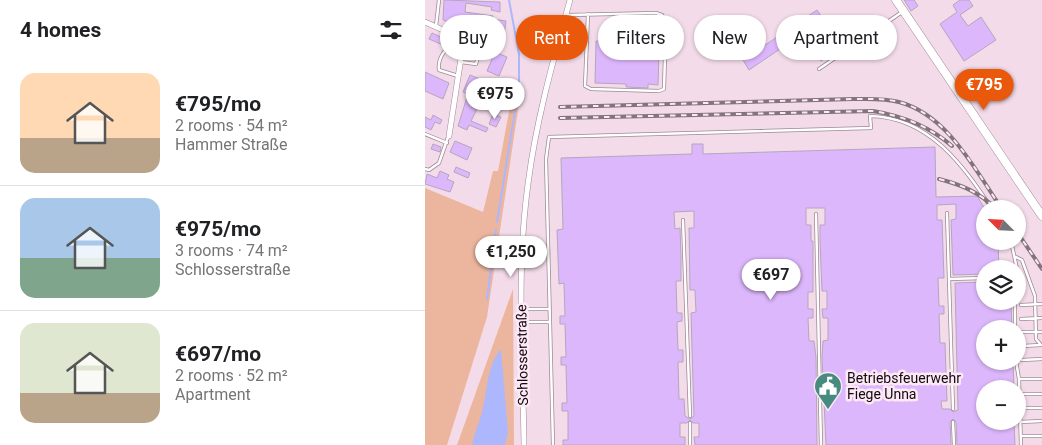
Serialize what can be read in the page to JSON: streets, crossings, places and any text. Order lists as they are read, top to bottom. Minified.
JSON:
{"streets":{"street":["Schlosserstraße"]},"places":{"public building":["Betriebsfeuerwehr Fiege Unna"]},"north":"top left","page":{"heading":"4 homes","chip":["Buy","Rent","Filters","New","Apartment"],"list":[{"name":"€795/mo","note":"2 rooms · 54 m² · Hammer Straße"},{"name":"€975/mo","note":"3 rooms · 74 m² · Schlosserstraße"},{"name":"€697/mo","note":"2 rooms · 52 m² · Apartment"}],"price":["€795","€975","€1,250","€697"],"map_buttons":["+","−"]}}
